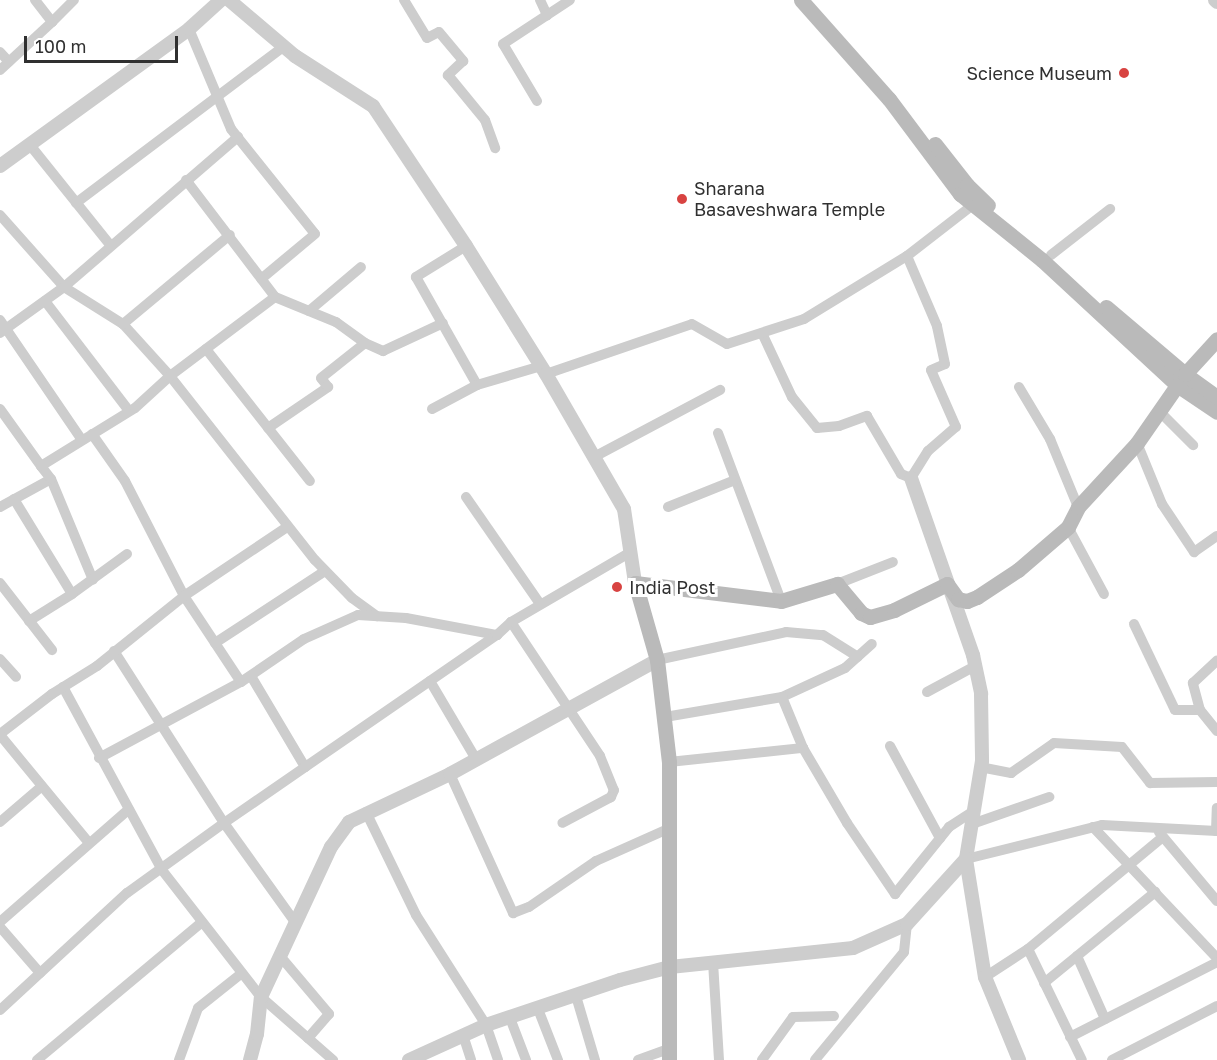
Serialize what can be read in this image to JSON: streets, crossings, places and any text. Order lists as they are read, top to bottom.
{
  "places": ["Science Museum", "Sharana Basaveshwara Temple", "India Post"],
  "scale_bar": "100 m"
}
